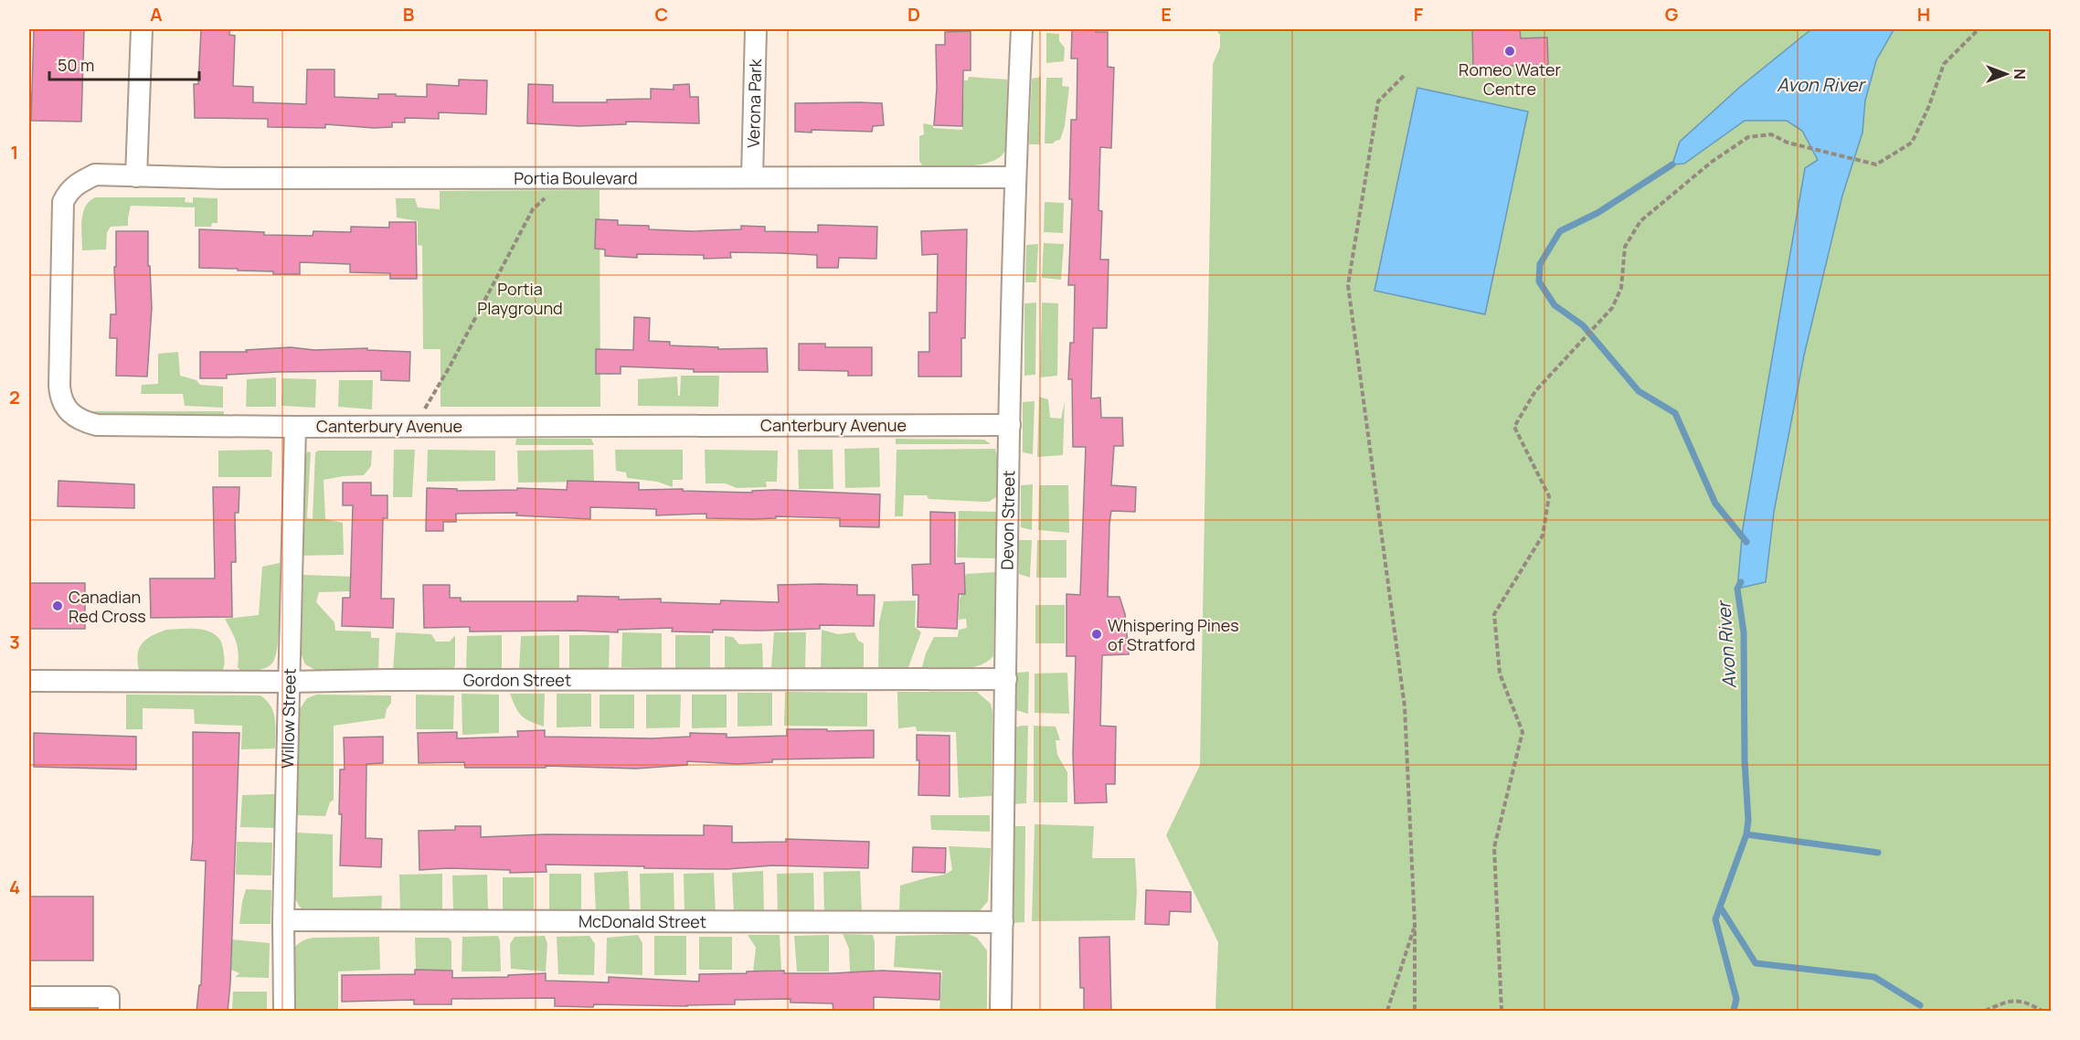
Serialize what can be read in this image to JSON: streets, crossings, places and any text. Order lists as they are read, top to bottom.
{
  "streets": {
    "street": [
      "Verona Park",
      "Portia Boulevard",
      "Canterbury Avenue",
      "Devon Street",
      "Gordon Street",
      "Willow Street",
      "McDonald Street"
    ]
  },
  "crossings": [
    ["Verona Park", "Portia Boulevard"],
    ["Portia Boulevard", "Canterbury Avenue"],
    ["Portia Boulevard", "Devon Street"],
    ["Canterbury Avenue", "Devon Street"],
    ["Canterbury Avenue", "Willow Street"],
    ["Devon Street", "Gordon Street"],
    ["Devon Street", "McDonald Street"],
    ["Gordon Street", "Willow Street"],
    ["Willow Street", "McDonald Street"]
  ],
  "water": ["Avon River"],
  "parks": ["Portia Playground"],
  "places": ["Romeo Water Centre", "Canadian Red Cross", "Whispering Pines of Stratford"],
  "scale_bar": "50 m",
  "north": "right",
  "grid": {
    "columns": [
      "A",
      "B",
      "C",
      "D",
      "E",
      "F",
      "G",
      "H"
    ],
    "rows": [
      "1",
      "2",
      "3",
      "4"
    ]
  }
}
